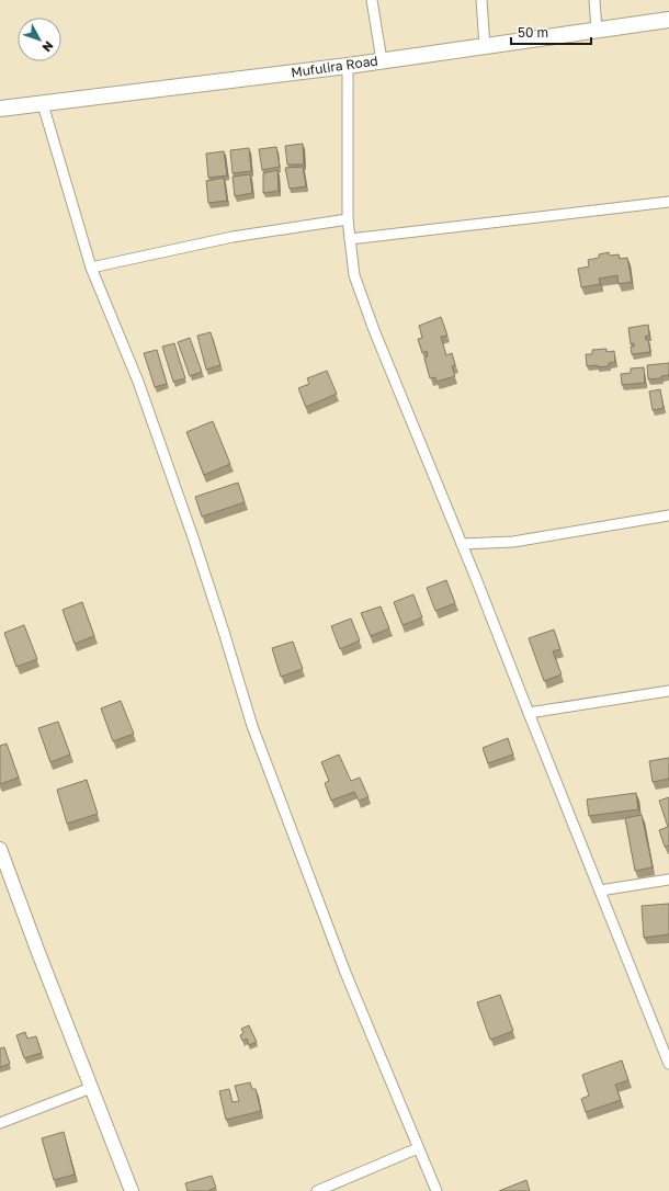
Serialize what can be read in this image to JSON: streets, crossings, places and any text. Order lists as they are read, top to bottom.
{
  "streets": {
    "main road": ["Mufulira Road"]
  },
  "scale_bar": "50 m",
  "north": "bottom right"
}
